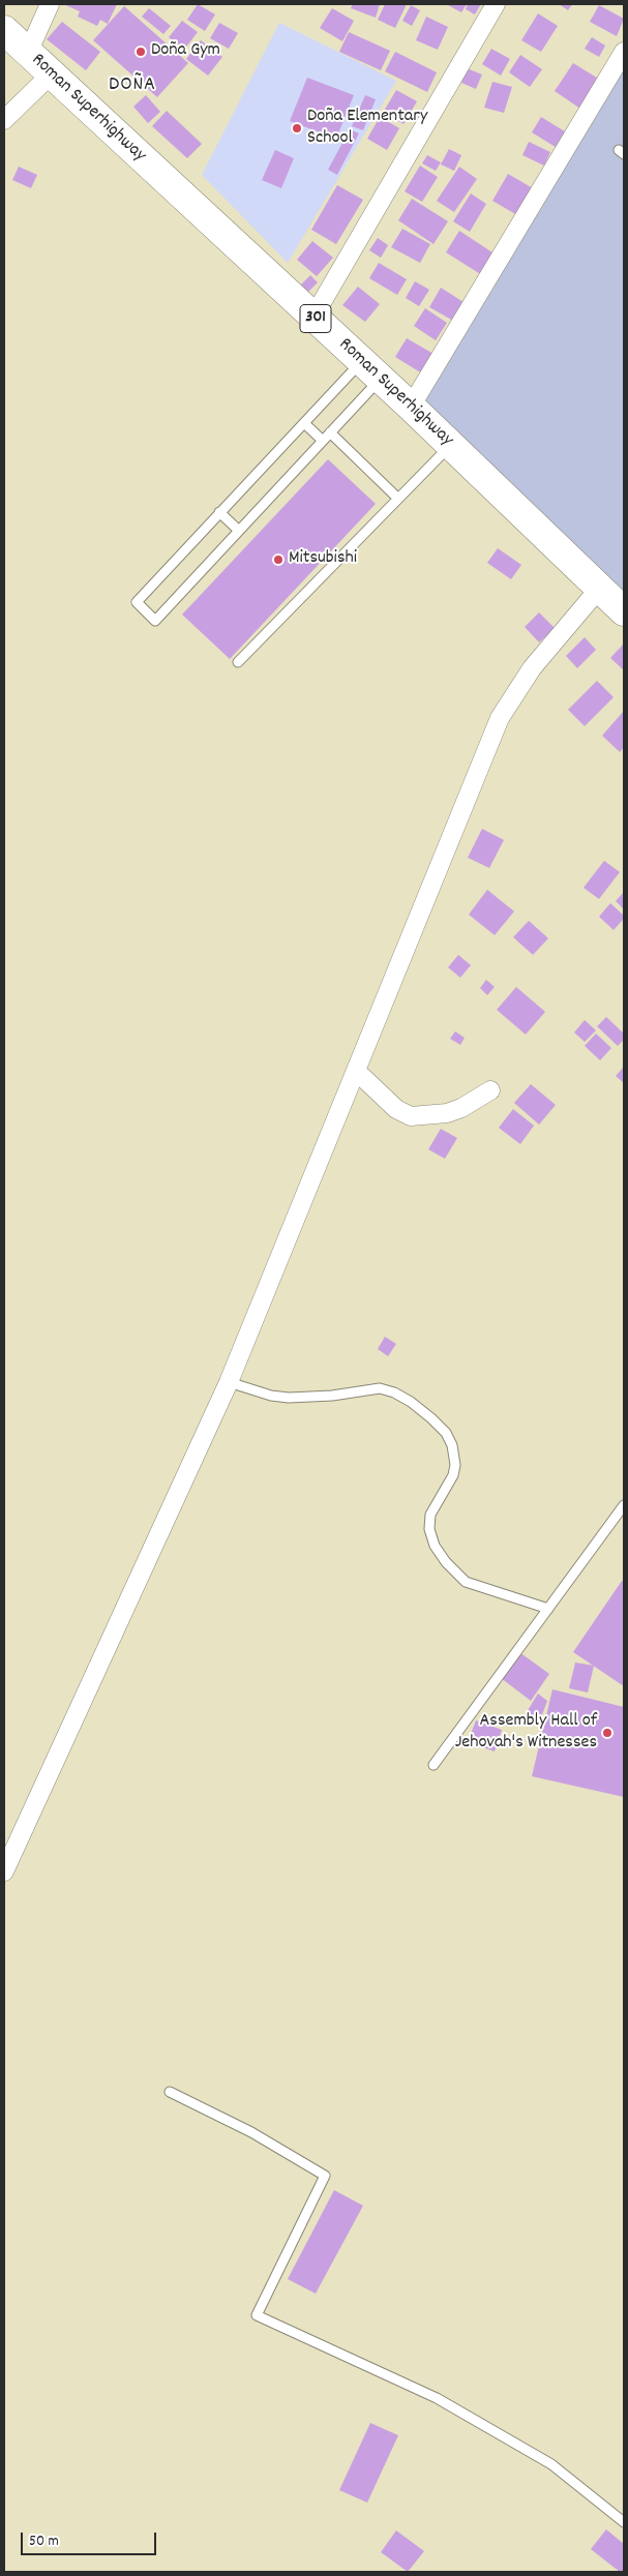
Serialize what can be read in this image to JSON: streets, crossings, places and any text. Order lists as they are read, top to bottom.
{
  "streets": {
    "main road": ["Roman Superhighway", "301"]
  },
  "districts": ["DOÑA"],
  "places": [
    "Doña Gym",
    "Doña Elementary School",
    "Mitsubishi",
    "Assembly Hall of Jehovah's Witnesses"
  ],
  "scale_bar": "50 m"
}
